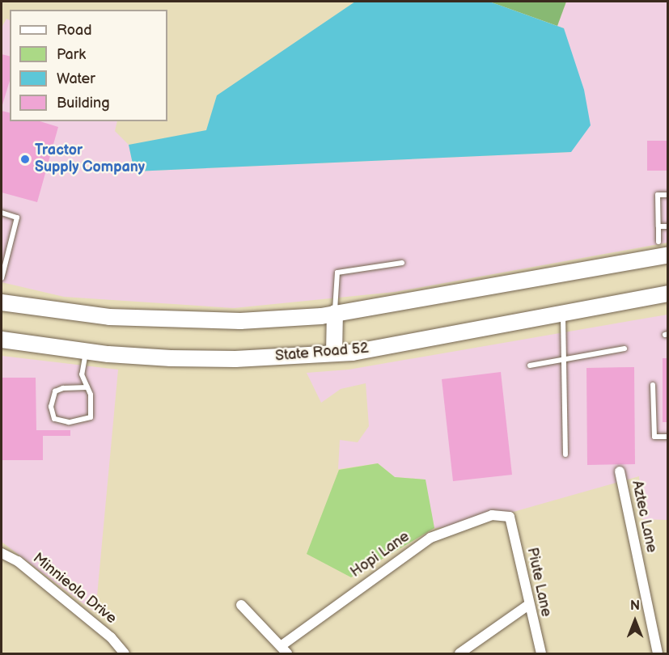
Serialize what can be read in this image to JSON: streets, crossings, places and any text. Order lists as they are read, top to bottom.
{
  "streets": {
    "main road": ["State Road 52"],
    "street": [
      "Aztec Lane",
      "Hopi Lane",
      "Piute Lane",
      "Minnieola Drive"
    ]
  },
  "crossings": [
    ["Hopi Lane", "Piute Lane"]
  ],
  "places": ["Tractor Supply Company"],
  "legend": [
    "Road",
    "Park",
    "Water",
    "Building"
  ],
  "north": "top"
}
